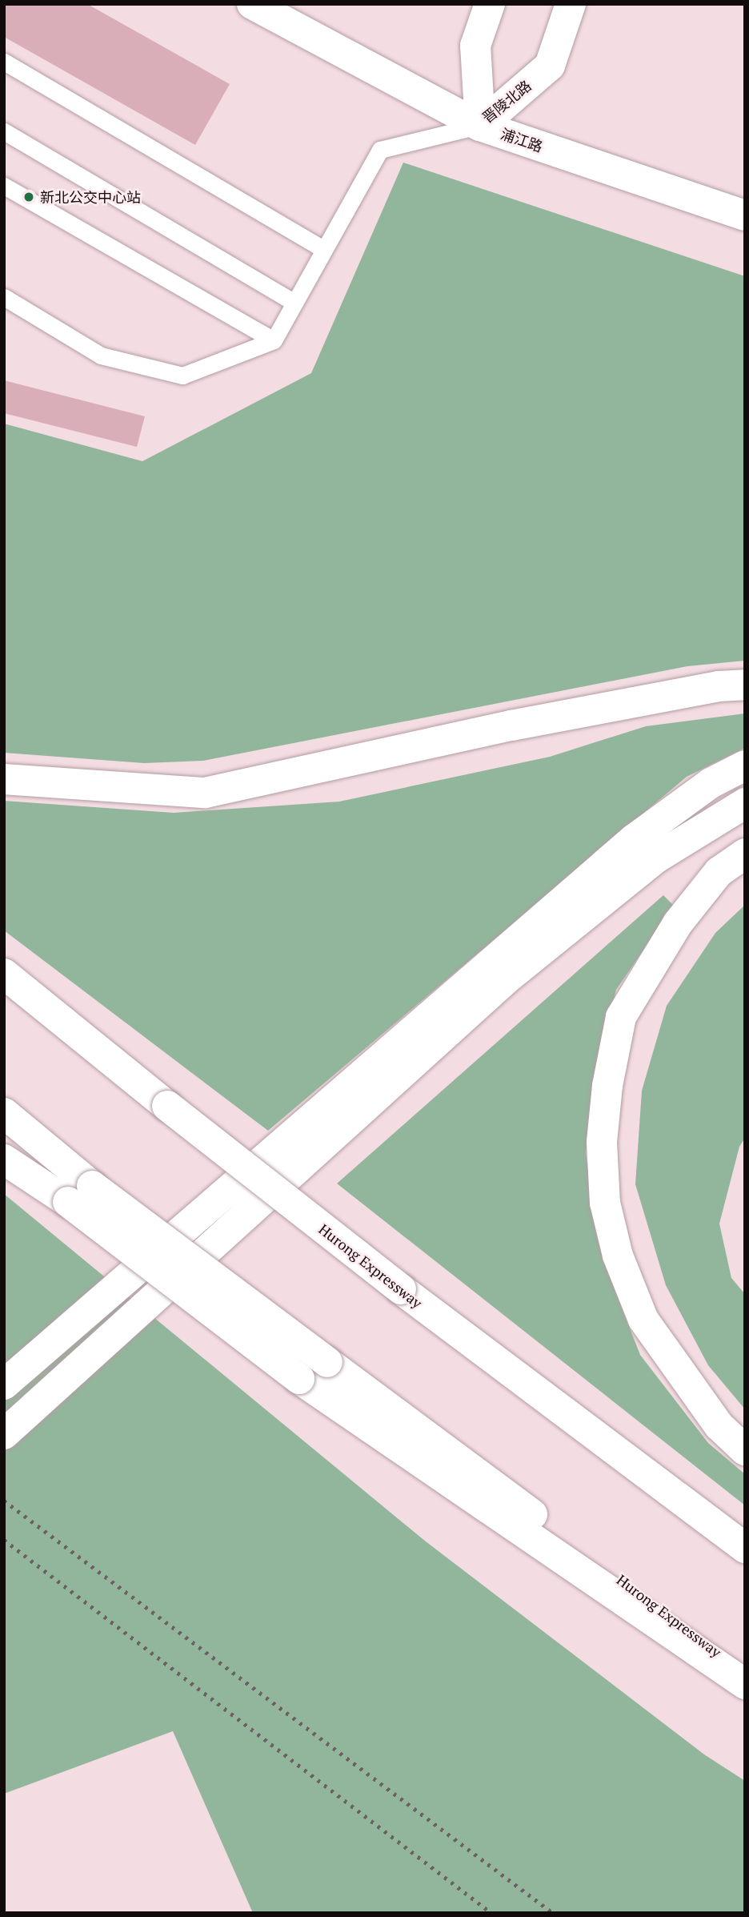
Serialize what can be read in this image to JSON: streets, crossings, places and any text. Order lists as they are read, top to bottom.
{
  "streets": {
    "main road": ["晋陵北路", "浦江路", "Hurong Expressway"]
  },
  "crossings": [
    ["晋陵北路", "浦江路"]
  ],
  "places": ["新北公交中心站"]
}
